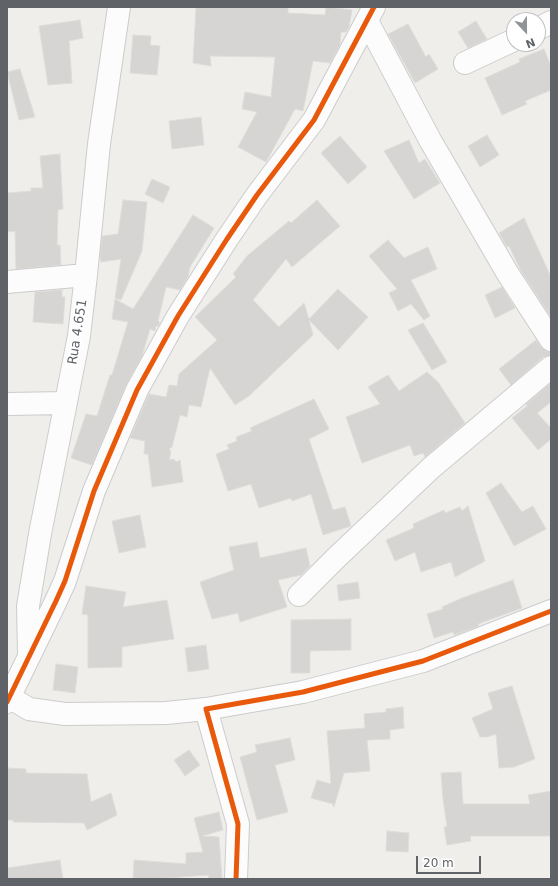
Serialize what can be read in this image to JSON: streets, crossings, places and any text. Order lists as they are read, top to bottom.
{
  "streets": {
    "street": ["Rua 4.651"]
  },
  "scale_bar": "20 m",
  "north": "bottom"
}
